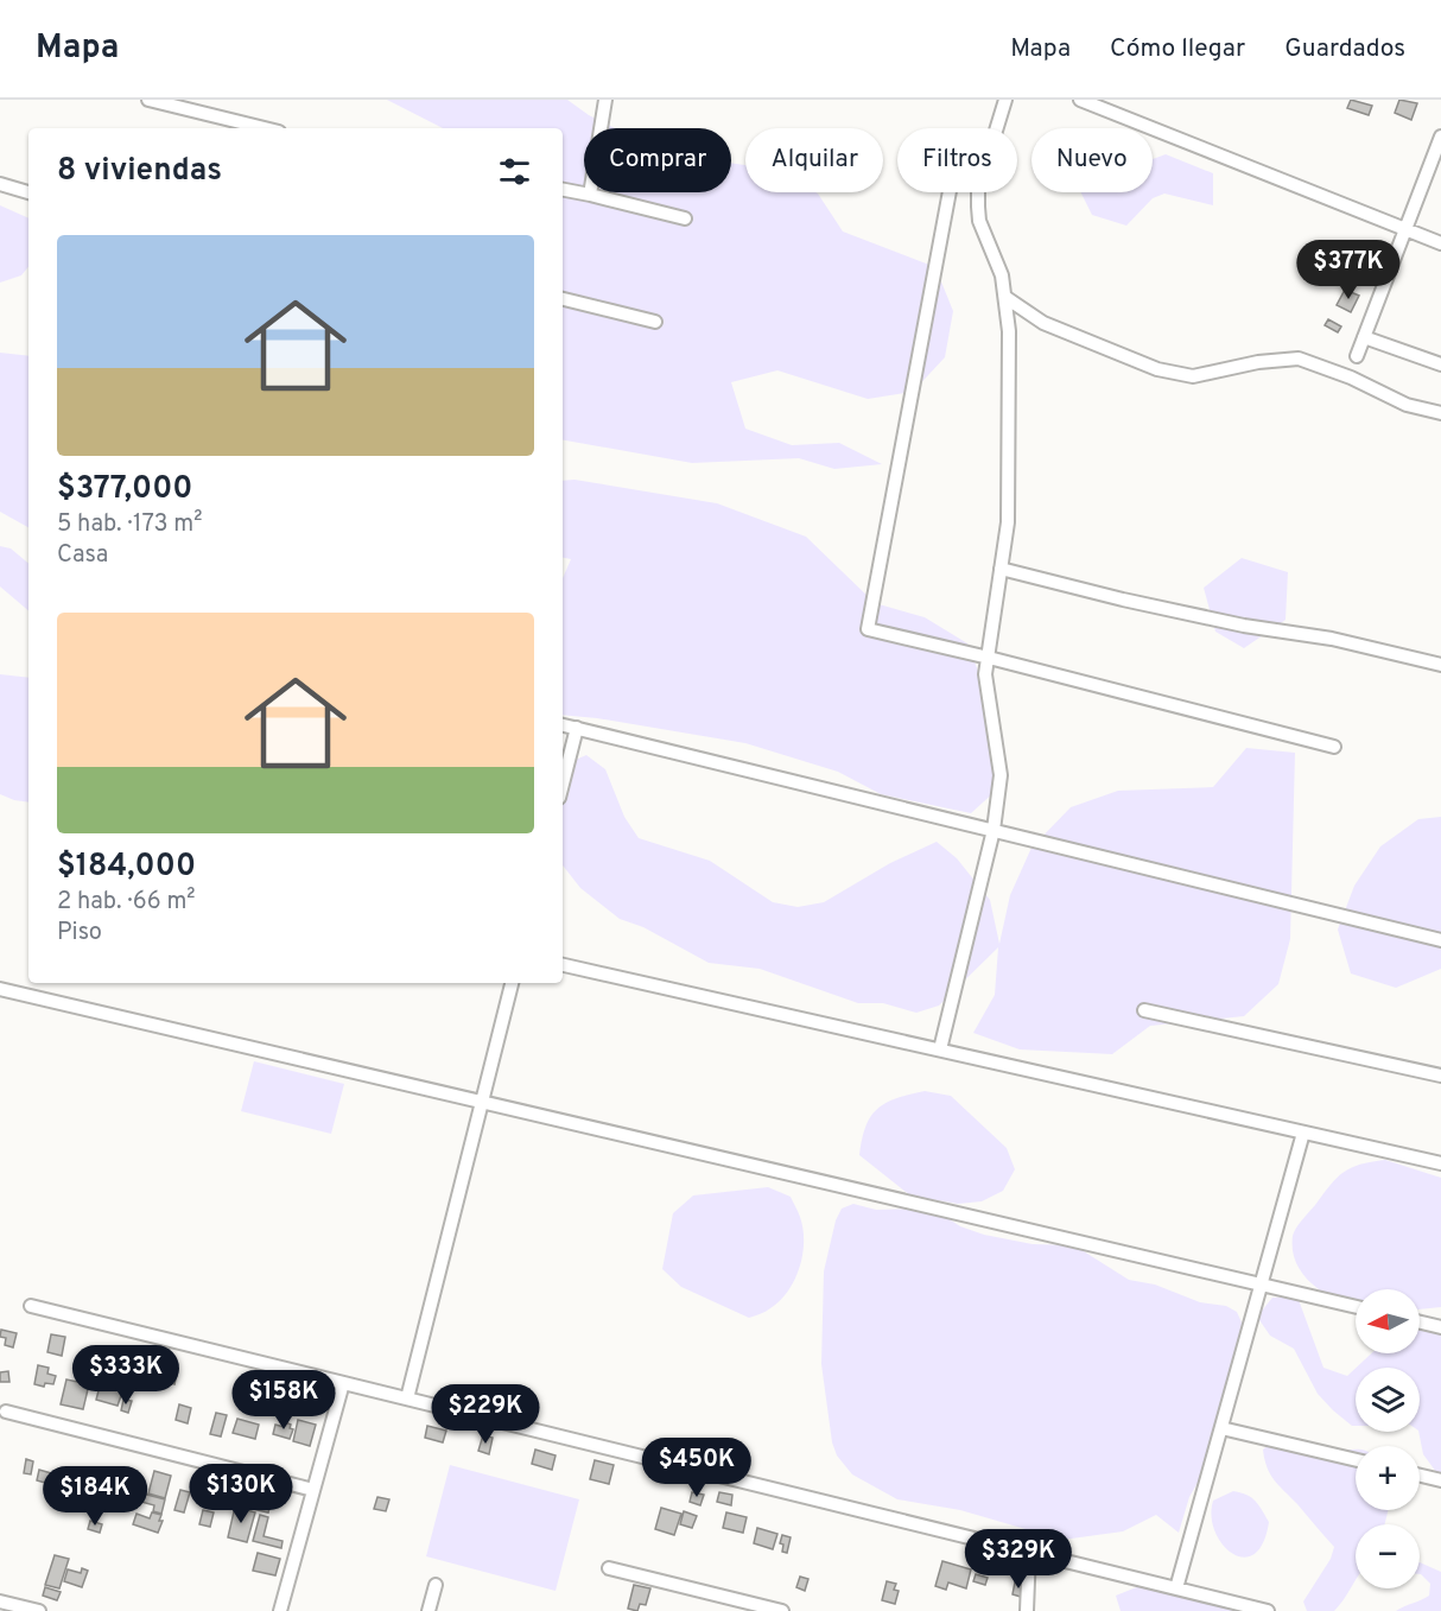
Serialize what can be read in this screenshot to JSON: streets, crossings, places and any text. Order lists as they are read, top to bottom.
{
  "north": "left",
  "page": {
    "header": "Mapa",
    "nav": ["Mapa", "Cómo llegar", "Guardados"],
    "chip": [
      "Comprar",
      "Alquilar",
      "Filtros",
      "Nuevo"
    ],
    "heading": "8 viviendas",
    "list": [
      {
        "name": "$377,000",
        "note": "5 hab. · 173 m² · Casa"
      },
      {
        "name": "$184,000",
        "note": "2 hab. · 66 m² · Piso"
      }
    ],
    "price": [
      "$377K",
      "$333K",
      "$158K",
      "$229K",
      "$450K",
      "$130K",
      "$184K",
      "$329K"
    ],
    "map_buttons": ["+", "−"]
  }
}
